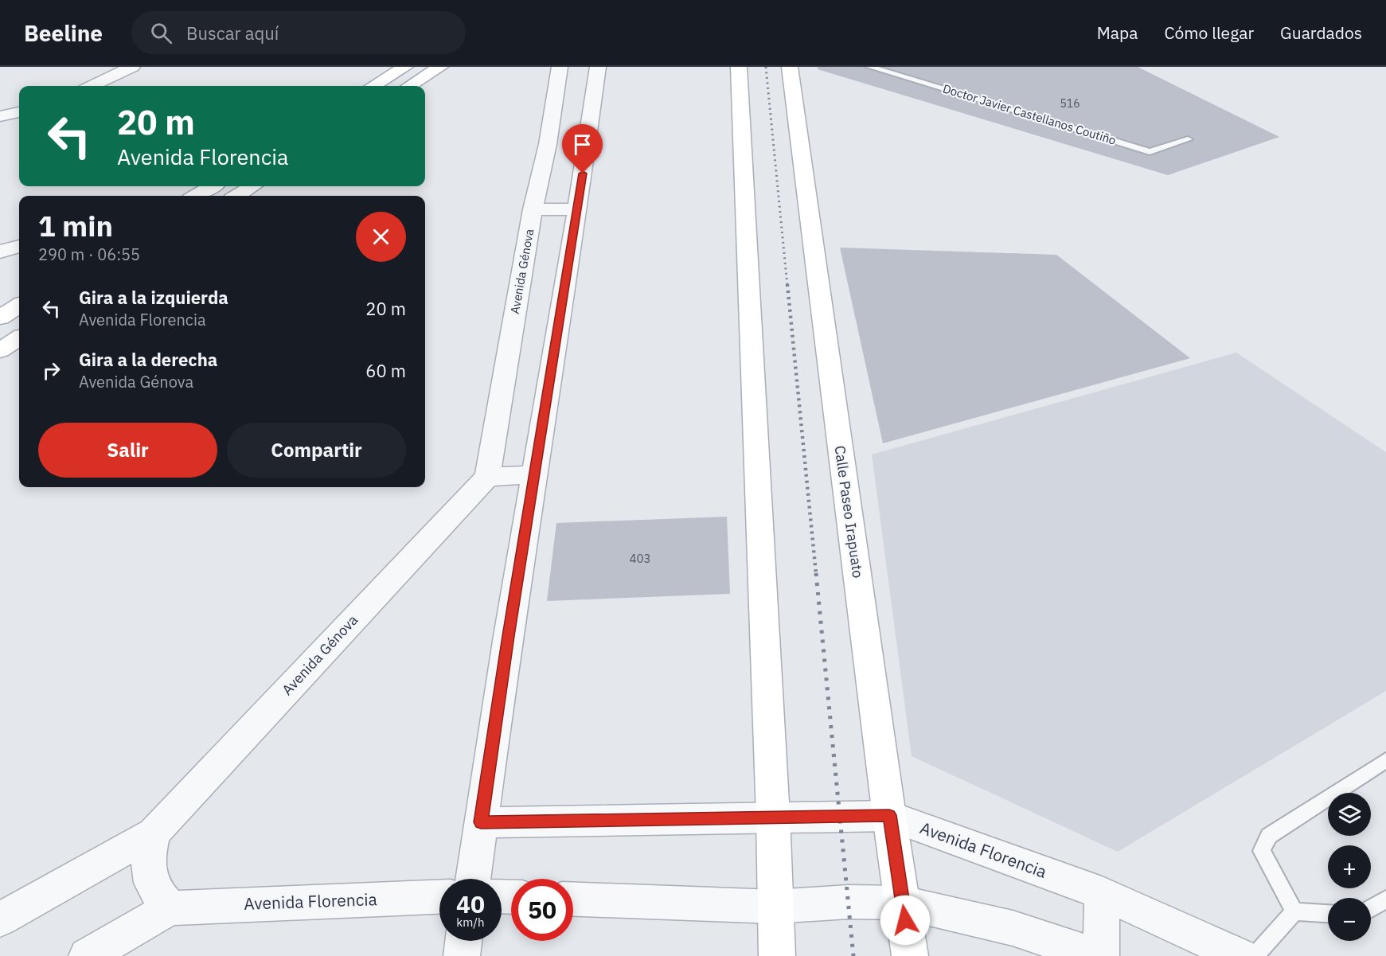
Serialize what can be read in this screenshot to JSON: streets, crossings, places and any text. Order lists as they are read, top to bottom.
{
  "streets": {
    "main road": ["Calle Paseo Irapuato"],
    "street": ["Avenida Génova", "Avenida Florencia"],
    "lane": ["Doctor Javier Castellanos Coutiño"]
  },
  "crossings": [
    ["Calle Paseo Irapuato", "Avenida Florencia"]
  ],
  "house_numbers": ["516", "403"],
  "page": {
    "header": "Beeline",
    "search": "Buscar aquí",
    "nav": ["Mapa", "Cómo llegar", "Guardados"],
    "turn": ["20 m", "Avenida Florencia"],
    "heading": ["1 min", "290 m · 06:55"],
    "list": [
      {
        "name": "Gira a la izquierda",
        "note": "Avenida Florencia",
        "value": "20 m"
      },
      {
        "name": "Gira a la derecha",
        "note": "Avenida Génova",
        "value": "60 m"
      }
    ],
    "buttons": ["Salir", "Compartir"],
    "map_buttons": ["+", "−"],
    "speed": "40 km/h",
    "limit": "50"
  }
}
